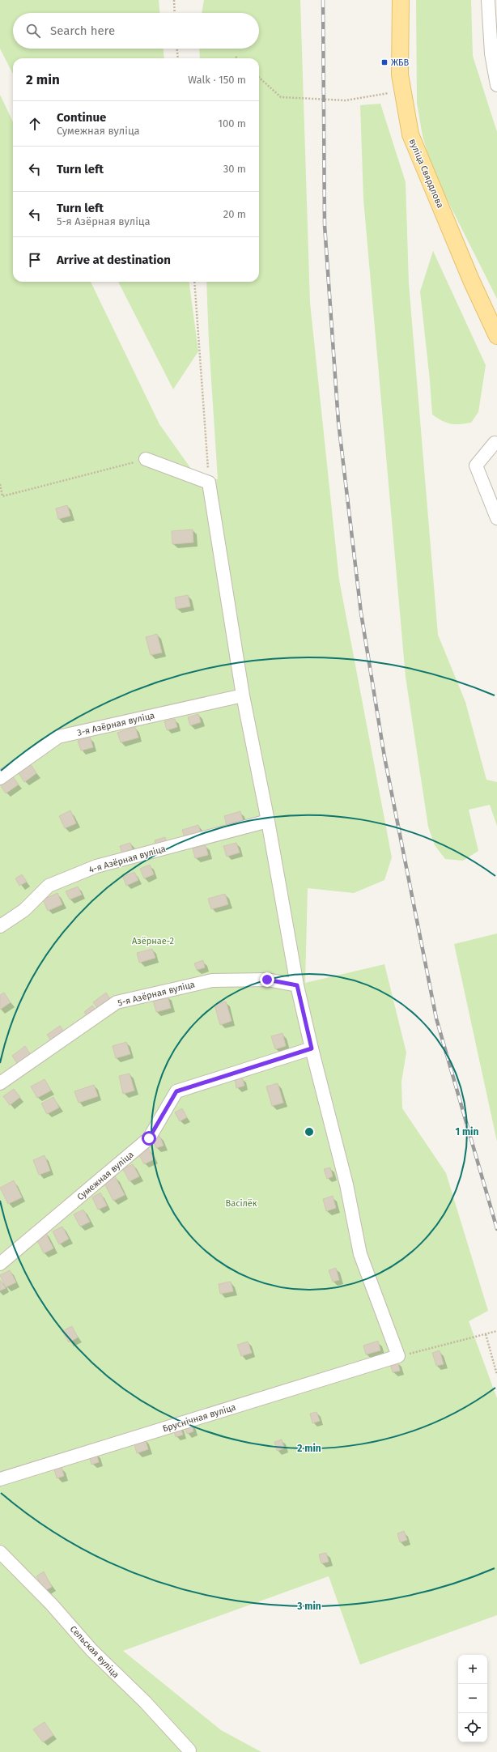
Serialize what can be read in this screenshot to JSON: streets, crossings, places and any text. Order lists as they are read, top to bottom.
{
  "streets": {
    "main road": ["вуліца Свярдлова"],
    "street": [
      "3-я Азёрная вуліца",
      "4-я Азёрная вуліца",
      "5-я Азёрная вуліца",
      "Сумежная вуліца",
      "Бруснічная вуліца",
      "Сельская вуліца"
    ]
  },
  "parks": ["Азёрнае-2", "Васілёк"],
  "places": {
    "transit": ["ЖБВ"]
  },
  "page": {
    "search": "Search here",
    "heading": ["2 min", "Walk · 150 m"],
    "list": [
      ["Continue", "Сумежная вуліца", "100 m"],
      ["Turn left", "30 m"],
      ["Turn left", "5-я Азёрная вуліца", "20 m"],
      "Arrive at destination"
    ],
    "map_buttons": ["+", "−"]
  },
  "rings": ["1 min", "2 min", "3 min"]
}
